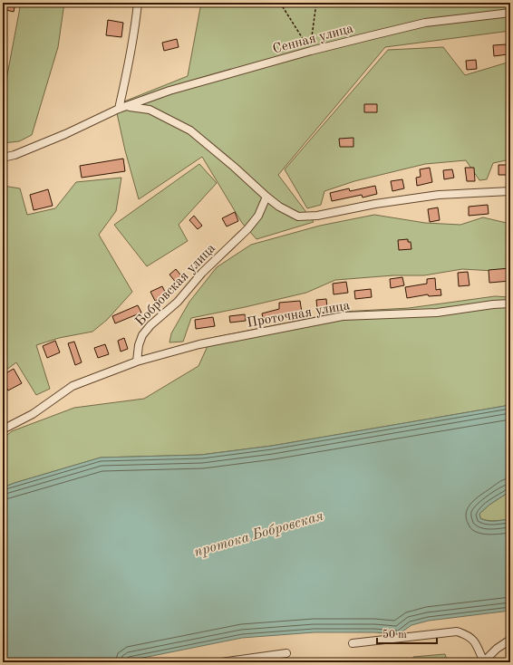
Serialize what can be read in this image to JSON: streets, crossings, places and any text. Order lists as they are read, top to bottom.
{
  "streets": {
    "street": ["Сенная улица", "Бобровская улица", "Проточная улица"]
  },
  "crossings": [
    ["Бобровская улица", "Проточная улица"]
  ],
  "water": ["протока Бобровская"],
  "scale_bar": "50 m"
}
